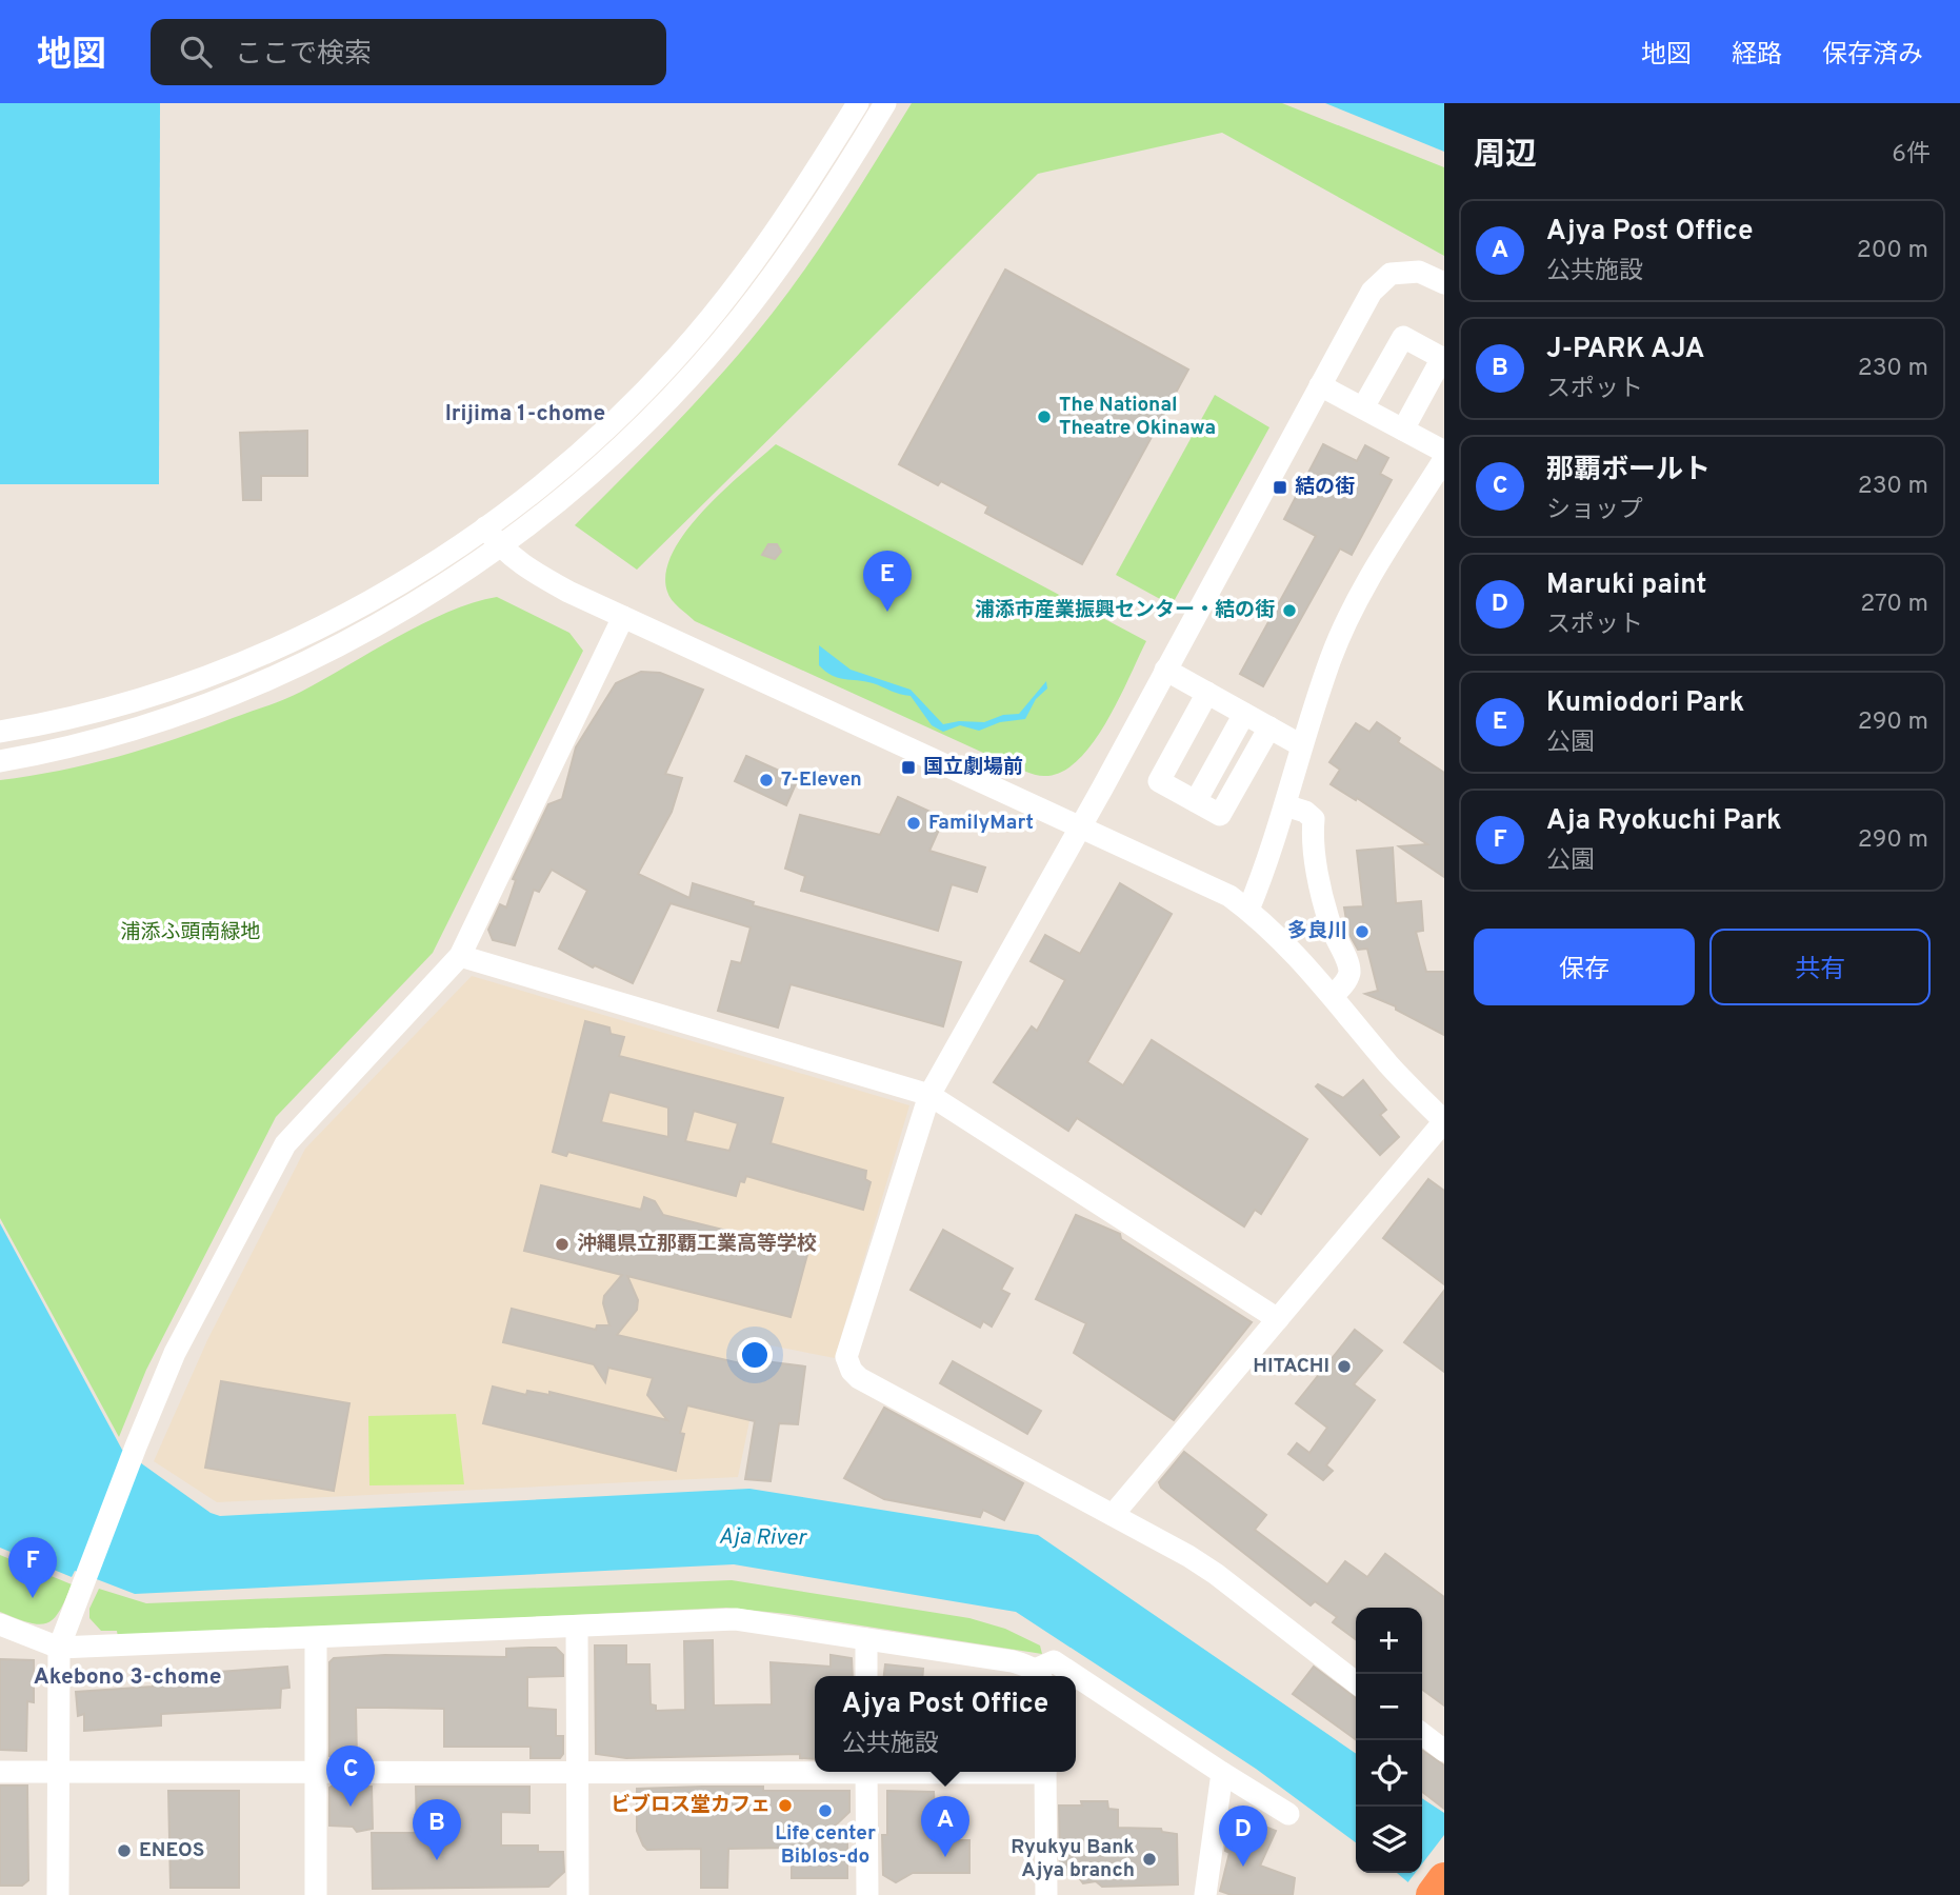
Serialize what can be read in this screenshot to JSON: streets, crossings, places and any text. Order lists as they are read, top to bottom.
{
  "districts": ["Irijima 1-chome", "Akebono 3-chome"],
  "water": ["Aja River"],
  "parks": ["浦添ふ頭南緑地"],
  "places": {
    "other": [
      "The National Theatre Okinawa",
      "浦添市産業振興センター・結の街",
      "7-Eleven",
      "FamilyMart",
      "多良川",
      "沖縄県立那覇工業高等学校",
      "HITACHI",
      "ビブロス堂カフェ",
      "Life center Biblos-do",
      "ENEOS",
      "Ryukyu Bank Ajya branch"
    ],
    "transit": ["結の街", "国立劇場前"]
  },
  "page": {
    "header": "地図",
    "search": "ここで検索",
    "nav": ["地図", "経路", "保存済み"],
    "heading": ["周辺", "6件"],
    "list": [
      {
        "mark": "A",
        "name": "Ajya Post Office",
        "note": "公共施設",
        "value": "200 m"
      },
      {
        "mark": "B",
        "name": "J-PARK AJA",
        "note": "スポット",
        "value": "230 m"
      },
      {
        "mark": "C",
        "name": "那覇ボールト",
        "note": "ショップ",
        "value": "230 m"
      },
      {
        "mark": "D",
        "name": "Maruki paint",
        "note": "スポット",
        "value": "270 m"
      },
      {
        "mark": "E",
        "name": "Kumiodori Park",
        "note": "公園",
        "value": "290 m"
      },
      {
        "mark": "F",
        "name": "Aja Ryokuchi Park",
        "note": "公園",
        "value": "290 m"
      }
    ],
    "pins": [
      "E",
      "F",
      "C",
      "A",
      "B",
      "D"
    ],
    "buttons": ["保存", "共有"],
    "map_buttons": ["+", "−"],
    "popup": ["Ajya Post Office", "公共施設"]
  }
}
